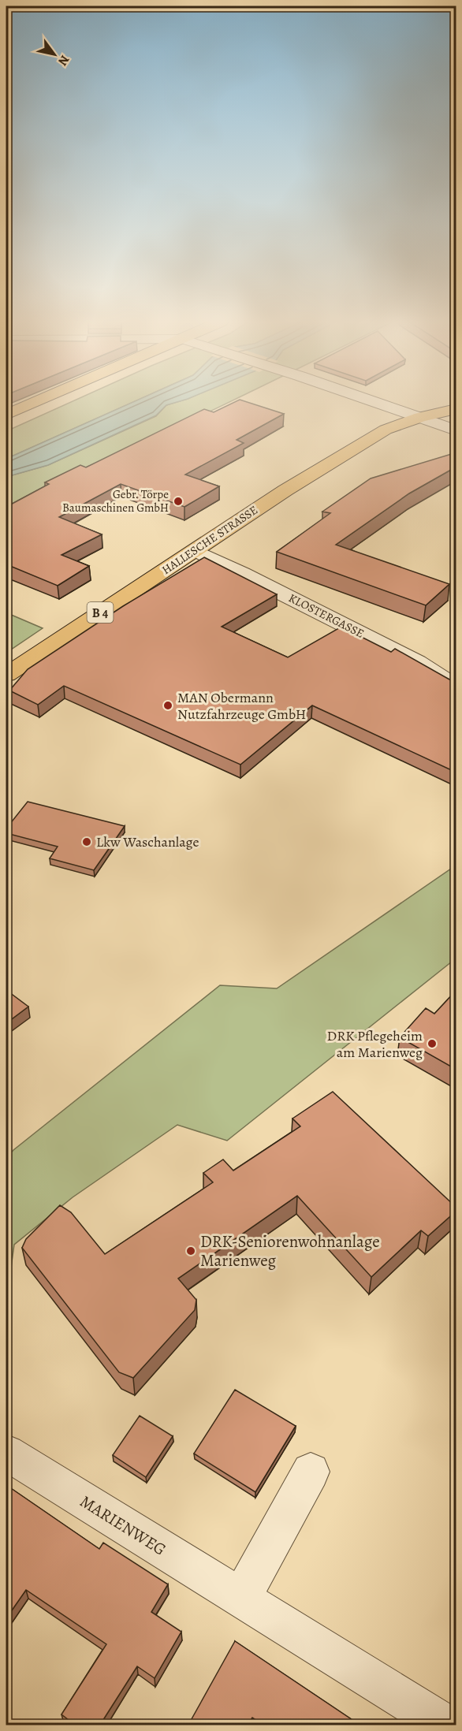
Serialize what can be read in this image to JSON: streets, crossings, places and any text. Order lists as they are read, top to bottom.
{
  "streets": {
    "main road": ["HALLESCHE STRASSE", "B 4"],
    "street": ["KLOSTERGASSE", "MARIENWEG"]
  },
  "crossings": [
    ["HALLESCHE STRASSE", "B 4"],
    ["HALLESCHE STRASSE", "KLOSTERGASSE"]
  ],
  "places": [
    "Gebr. Törpe Baumaschinen GmbH",
    "MAN Obermann Nutzfahrzeuge GmbH",
    "Lkw Waschanlage",
    "DRK Pflegeheim am Marienweg",
    "DRK-Seniorenwohnanlage Marienweg"
  ],
  "north": "bottom right"
}
